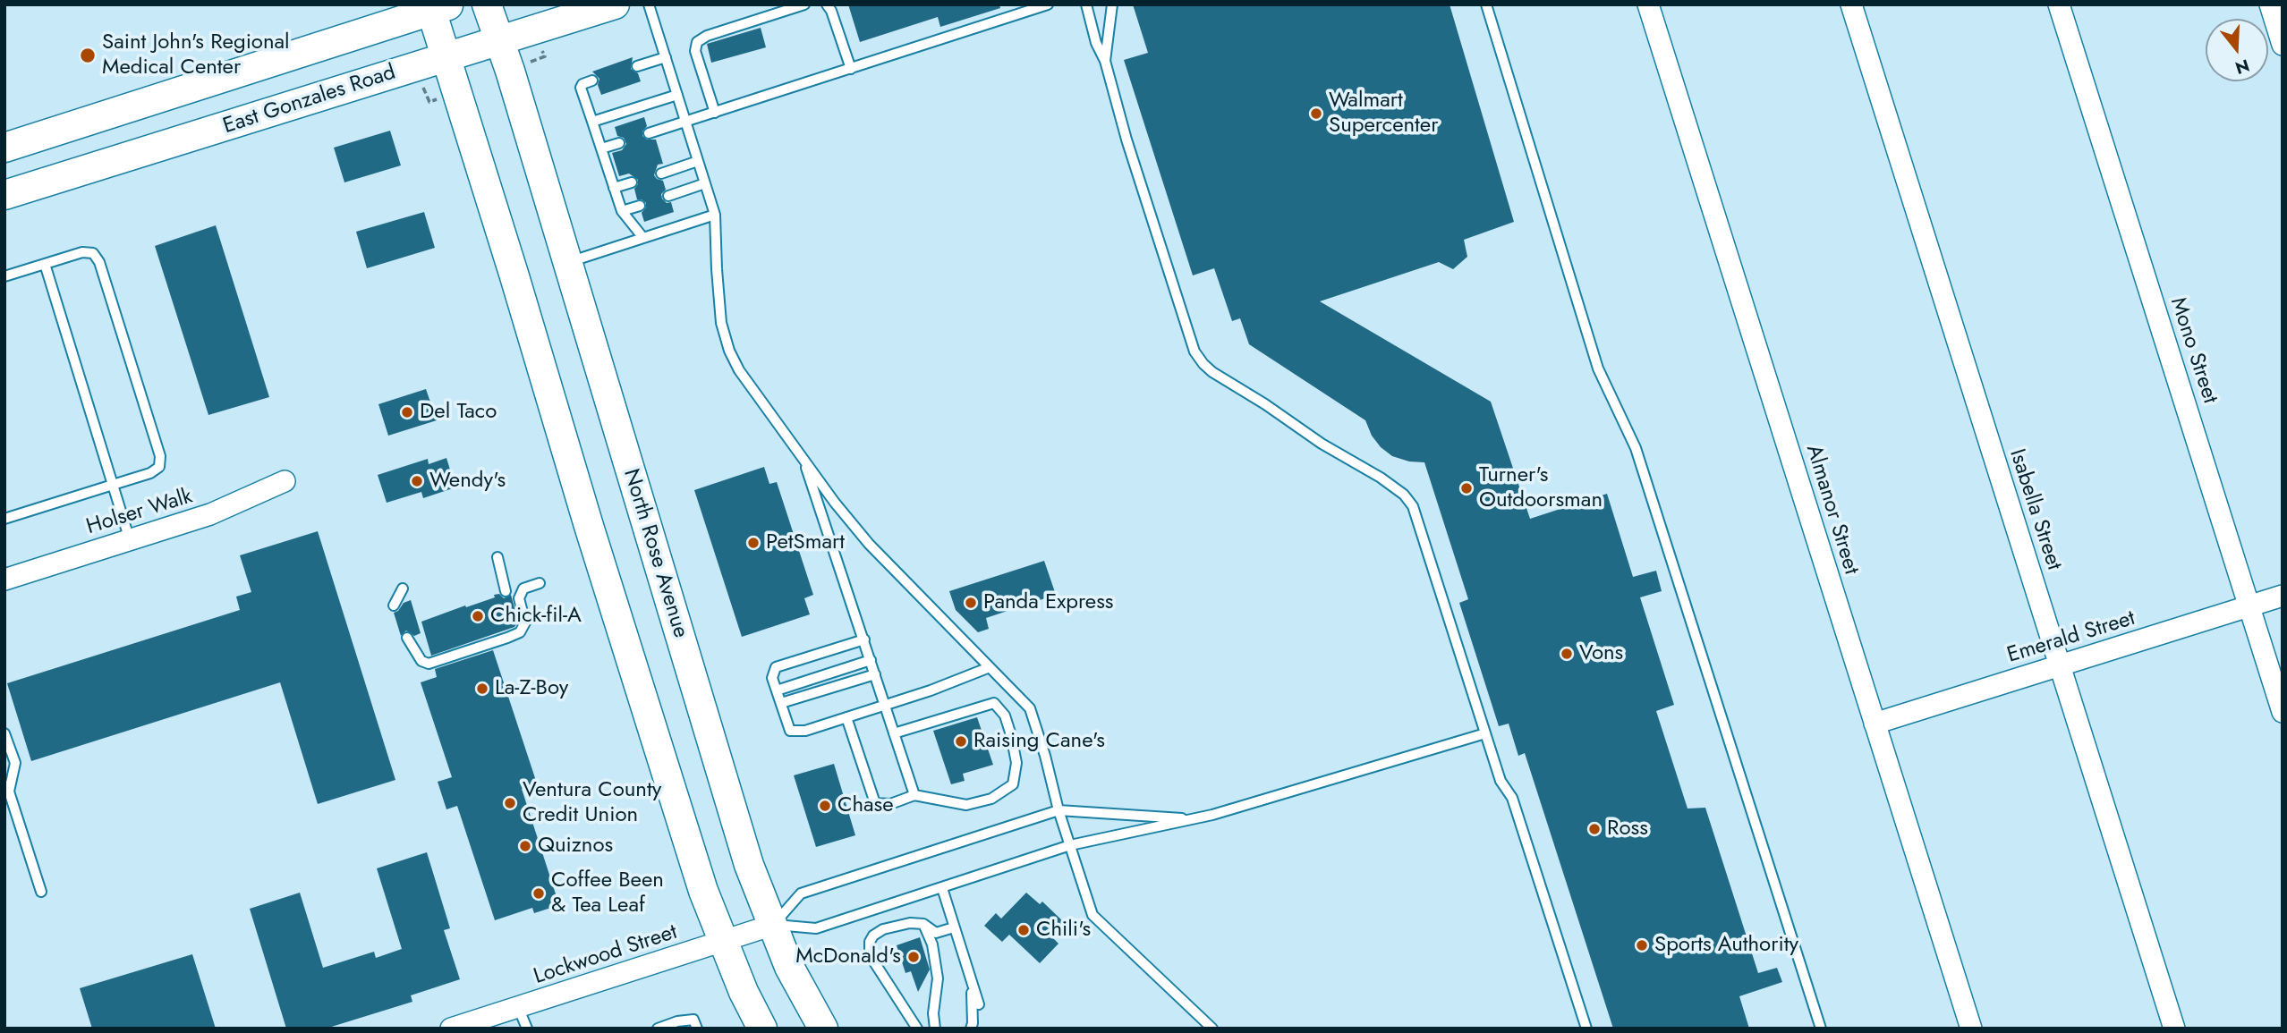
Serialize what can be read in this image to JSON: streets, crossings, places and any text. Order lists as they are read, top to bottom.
{
  "streets": {
    "main road": ["East Gonzales Road", "North Rose Avenue"],
    "street": [
      "Mono Street",
      "Almanor Street",
      "Isabella Street",
      "Holser Walk",
      "Emerald Street",
      "Lockwood Street"
    ]
  },
  "crossings": [
    ["East Gonzales Road", "North Rose Avenue"],
    ["Mono Street", "Emerald Street"],
    ["Almanor Street", "Emerald Street"],
    ["Isabella Street", "Emerald Street"],
    ["North Rose Avenue", "Lockwood Street"]
  ],
  "places": [
    "Saint John's Regional Medical Center",
    "Walmart Supercenter",
    "Del Taco",
    "Wendy's",
    "Turner's Outdoorsman",
    "PetSmart",
    "Panda Express",
    "Chick-fil-A",
    "Vons",
    "La-Z-Boy",
    "Raising Cane's",
    "Ventura County Credit Union",
    "Chase",
    "Ross",
    "Quiznos",
    "Coffee Been & Tea Leaf",
    "Chili's",
    "Sports Authority",
    "McDonald's"
  ],
  "north": "bottom"
}
